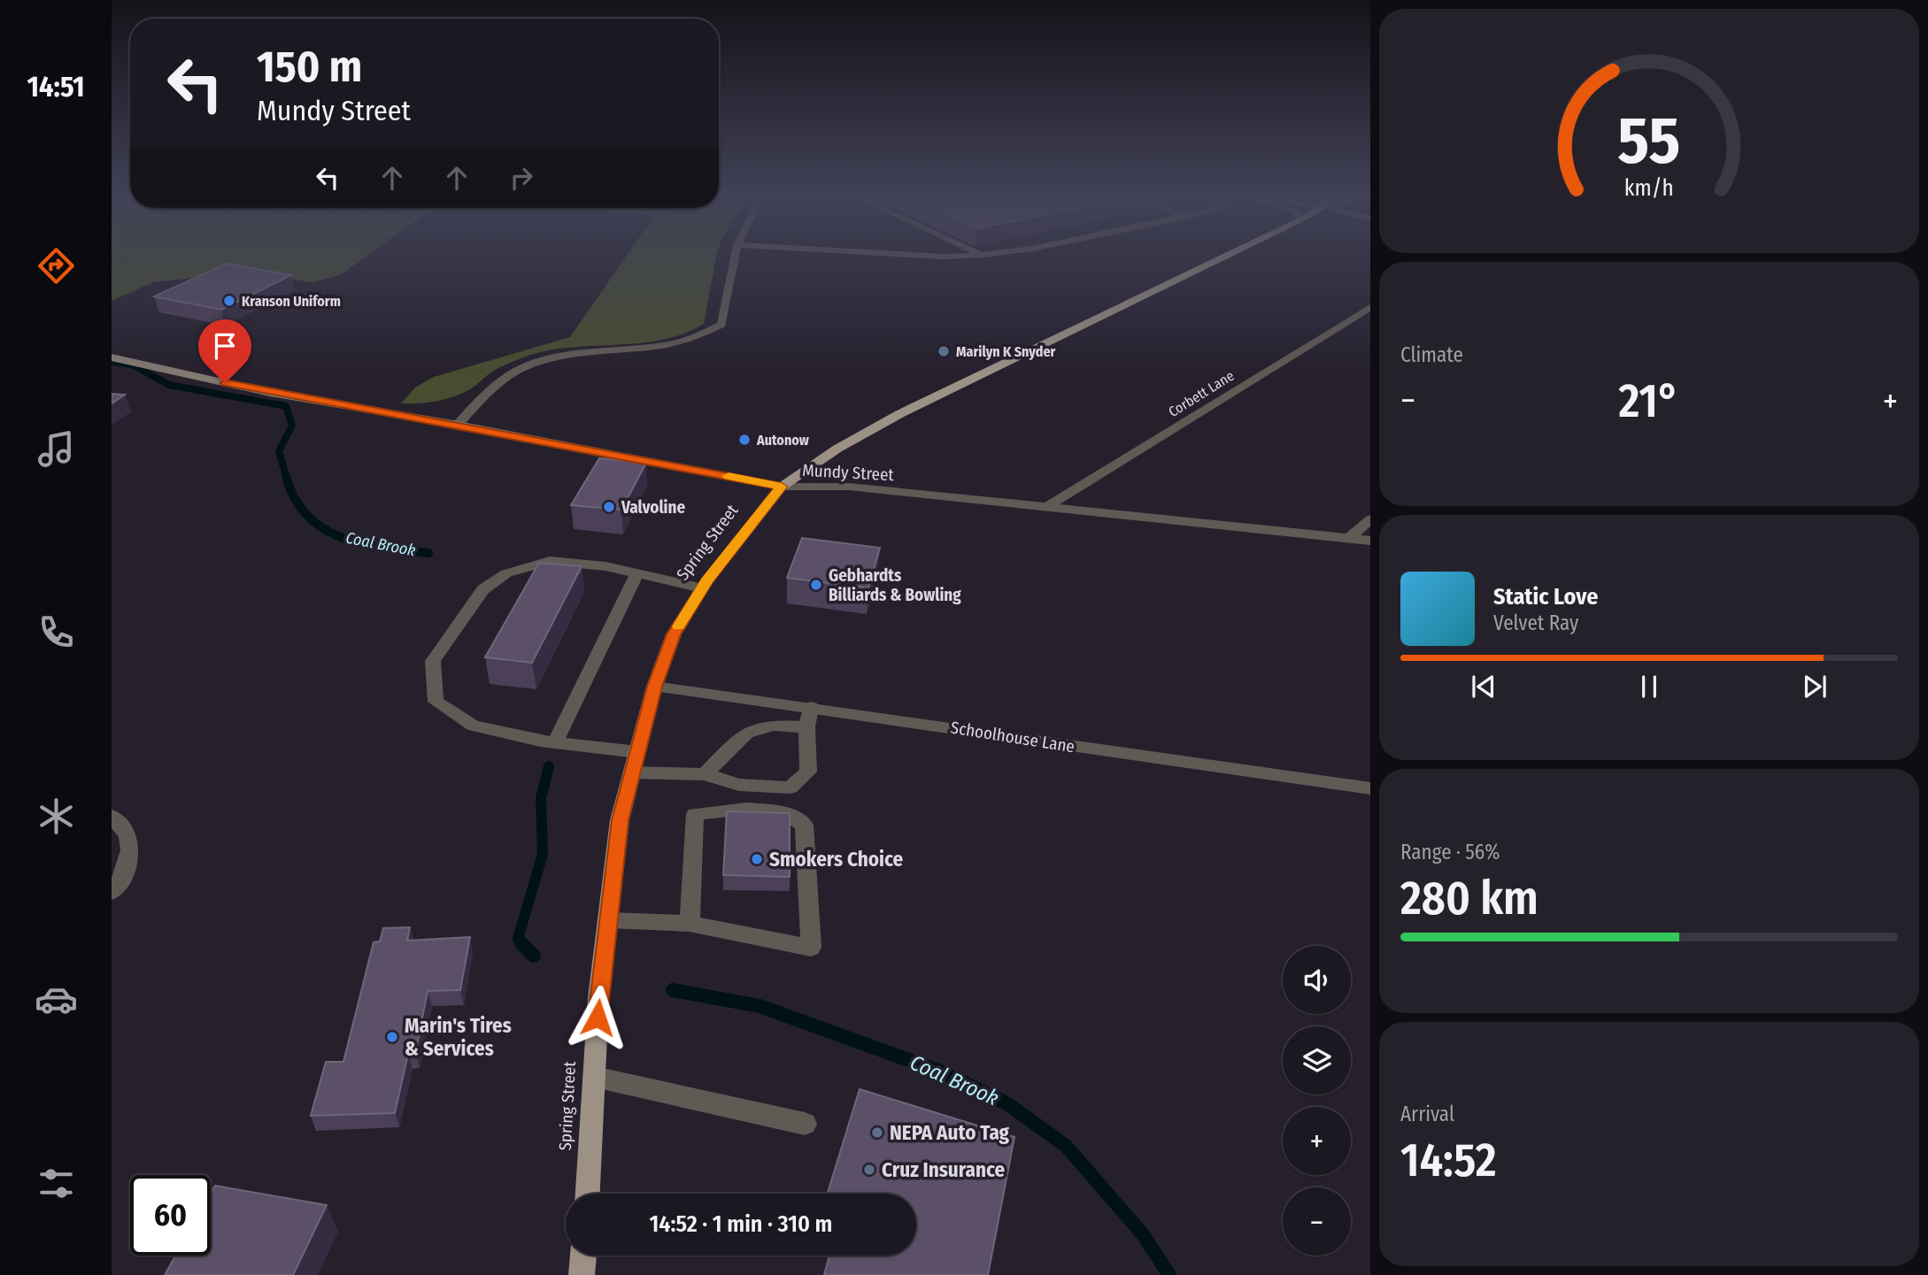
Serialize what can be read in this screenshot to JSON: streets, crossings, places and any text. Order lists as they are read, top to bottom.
{
  "streets": {
    "main road": ["Mundy Street", "Spring Street"],
    "street": ["Corbett Lane", "Schoolhouse Lane"]
  },
  "crossings": [
    ["Corbett Lane", "Mundy Street"],
    ["Mundy Street", "Spring Street"],
    ["Spring Street", "Schoolhouse Lane"]
  ],
  "water": ["Coal Brook"],
  "places": [
    "Kranson Uniform",
    "Marilyn K Snyder",
    "Autonow",
    "Valvoline",
    "Gebhardts Billiards & Bowling",
    "Smokers Choice",
    "Marin's Tires & Services",
    "NEPA Auto Tag",
    "Cruz Insurance"
  ],
  "page": {
    "tabs": "14:51",
    "turn": ["150 m", "Mundy Street"],
    "tile": [
      "Climate",
      ["Range · 56%", "280 km"],
      ["Arrival", "14:52"]
    ],
    "heat": ["−", "21°", "+"],
    "song": ["Static Love", "Velvet Ray"],
    "map_buttons": ["+", "−"],
    "limit": "60",
    "trip": "14:52 · 1 min · 310 m",
    "gauge": ["55", "km/h"]
  }
}
